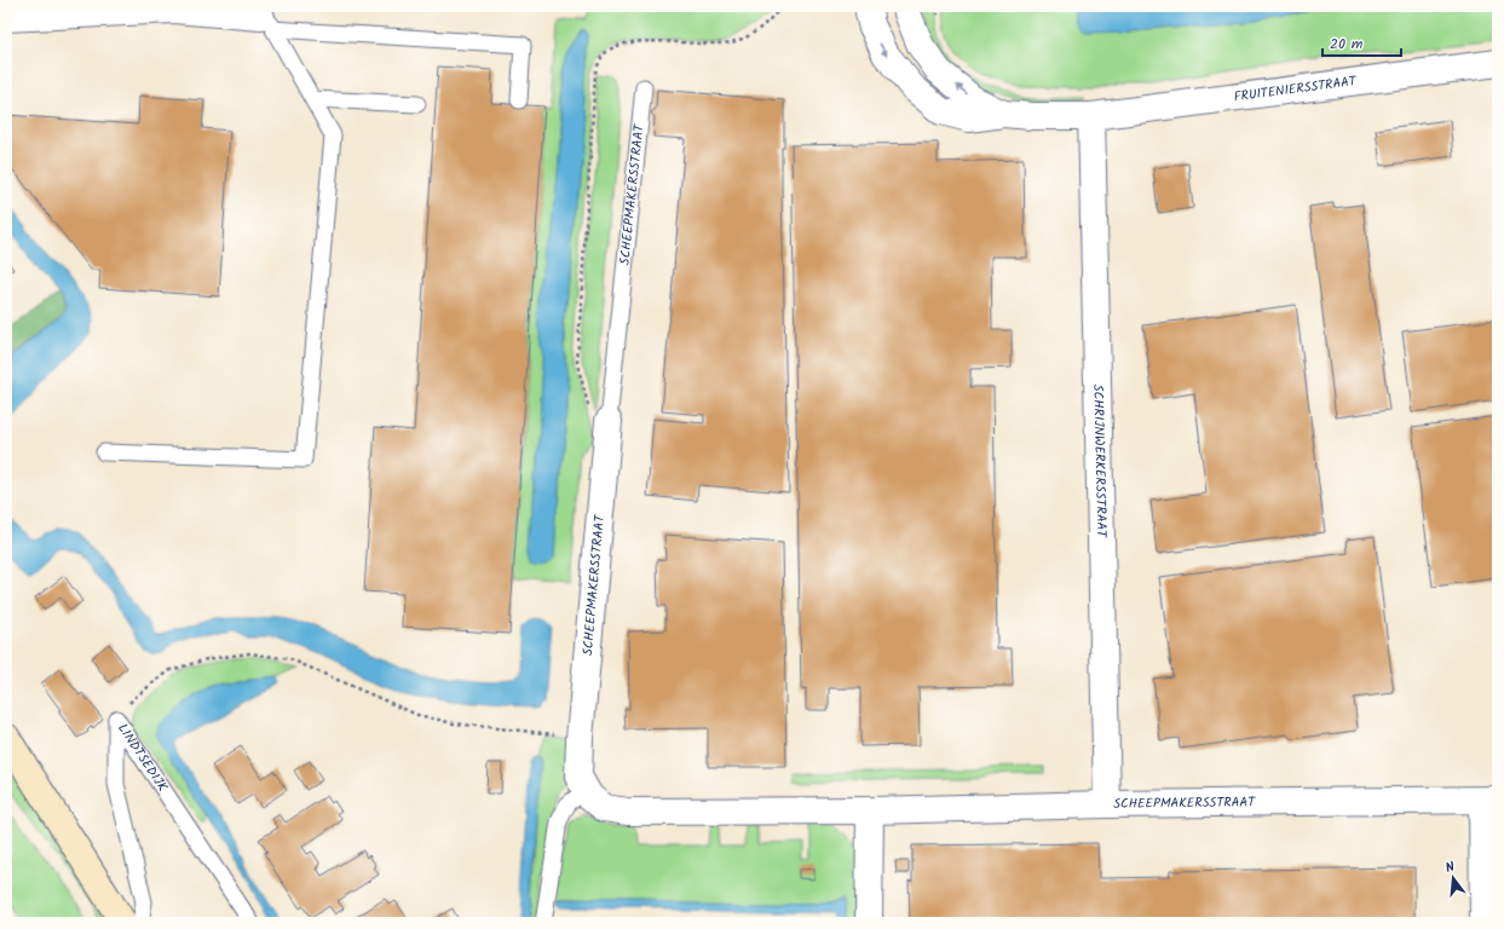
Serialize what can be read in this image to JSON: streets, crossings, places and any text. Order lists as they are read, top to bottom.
{
  "streets": {
    "street": ["FRUITENIERSSTRAAT", "SCHEEPMAKERSSTRAAT", "SCHRIJNWERKERSSTRAAT"],
    "lane": ["LINDTSEDIJK"]
  },
  "crossings": [
    ["FRUITENIERSSTRAAT", "SCHRIJNWERKERSSTRAAT"],
    ["SCHEEPMAKERSSTRAAT", "SCHRIJNWERKERSSTRAAT"]
  ],
  "scale_bar": "20 m",
  "north": "top"
}
